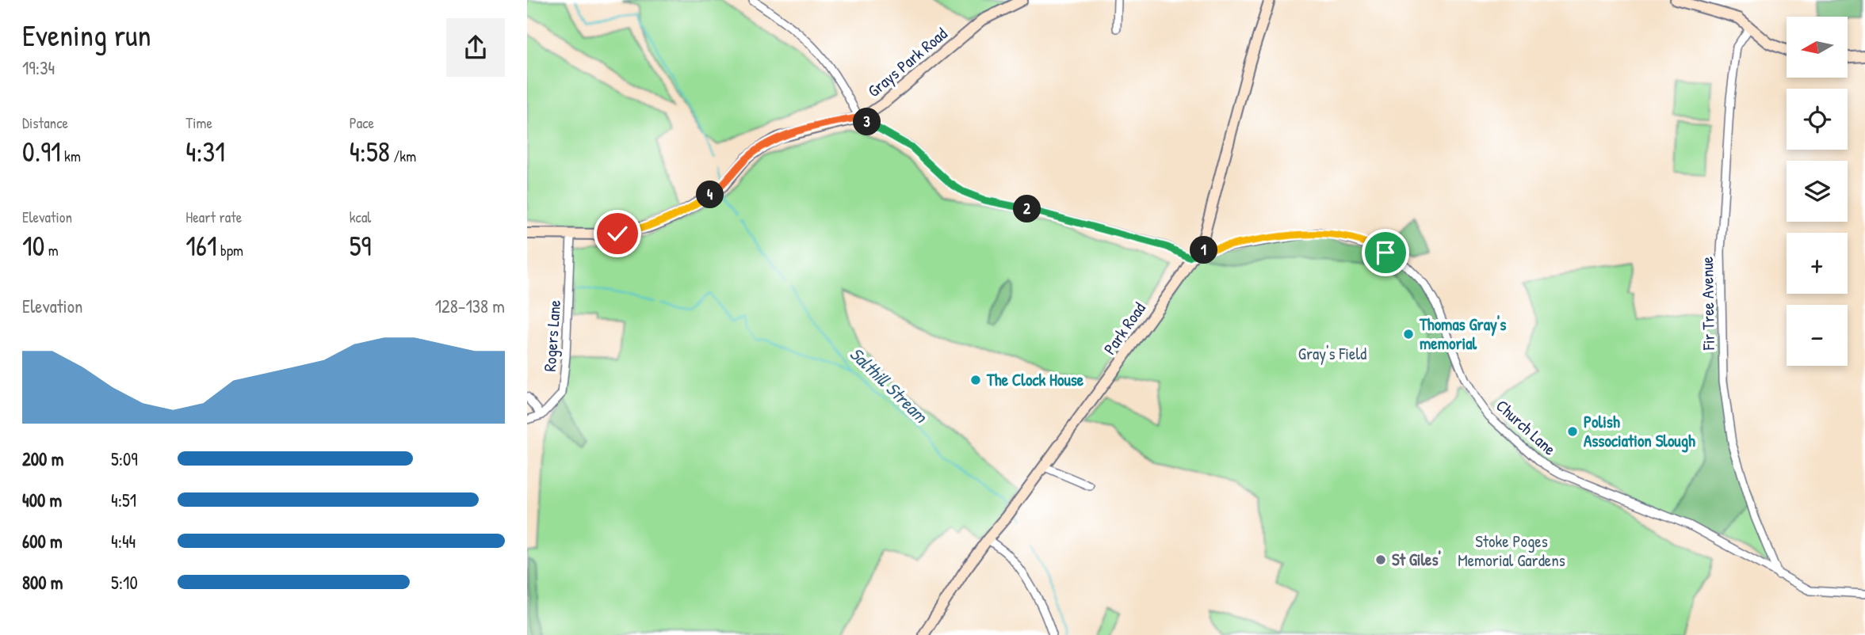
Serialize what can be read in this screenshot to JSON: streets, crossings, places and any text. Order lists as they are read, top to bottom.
{
  "streets": {
    "main road": ["Grays Park Road", "Park Road"],
    "street": ["Fir Tree Avenue", "Rogers Lane", "Church Lane"]
  },
  "crossings": [
    ["Grays Park Road", "Rogers Lane"],
    ["Fir Tree Avenue", "Church Lane"],
    ["Park Road", "Church Lane"]
  ],
  "water": ["Salthill Stream"],
  "parks": ["Gray's Field", "Stoke Poges Memorial Gardens"],
  "places": [
    "Thomas Gray's memorial",
    "The Clock House",
    "Polish Association Slough",
    "St Giles'"
  ],
  "north": "left",
  "page": {
    "heading": ["Evening run", "19:34"],
    "map_buttons": ["+", "−"],
    "stats": [
      ["Distance", "0.91 km"],
      ["Time", "4:31"],
      ["Pace", "4:58 /km"],
      ["Elevation", "10 m"],
      ["Heart rate", "161 bpm"],
      ["kcal", "59"]
    ],
    "pins": [
      "3",
      "4",
      "2",
      "1"
    ],
    "chart": ["Elevation", "128–138 m"],
    "list": [
      {
        "name": "200 m",
        "note": "5:09"
      },
      {
        "name": "400 m",
        "note": "4:51"
      },
      {
        "name": "600 m",
        "note": "4:44"
      },
      {
        "name": "800 m",
        "note": "5:10"
      }
    ]
  }
}
